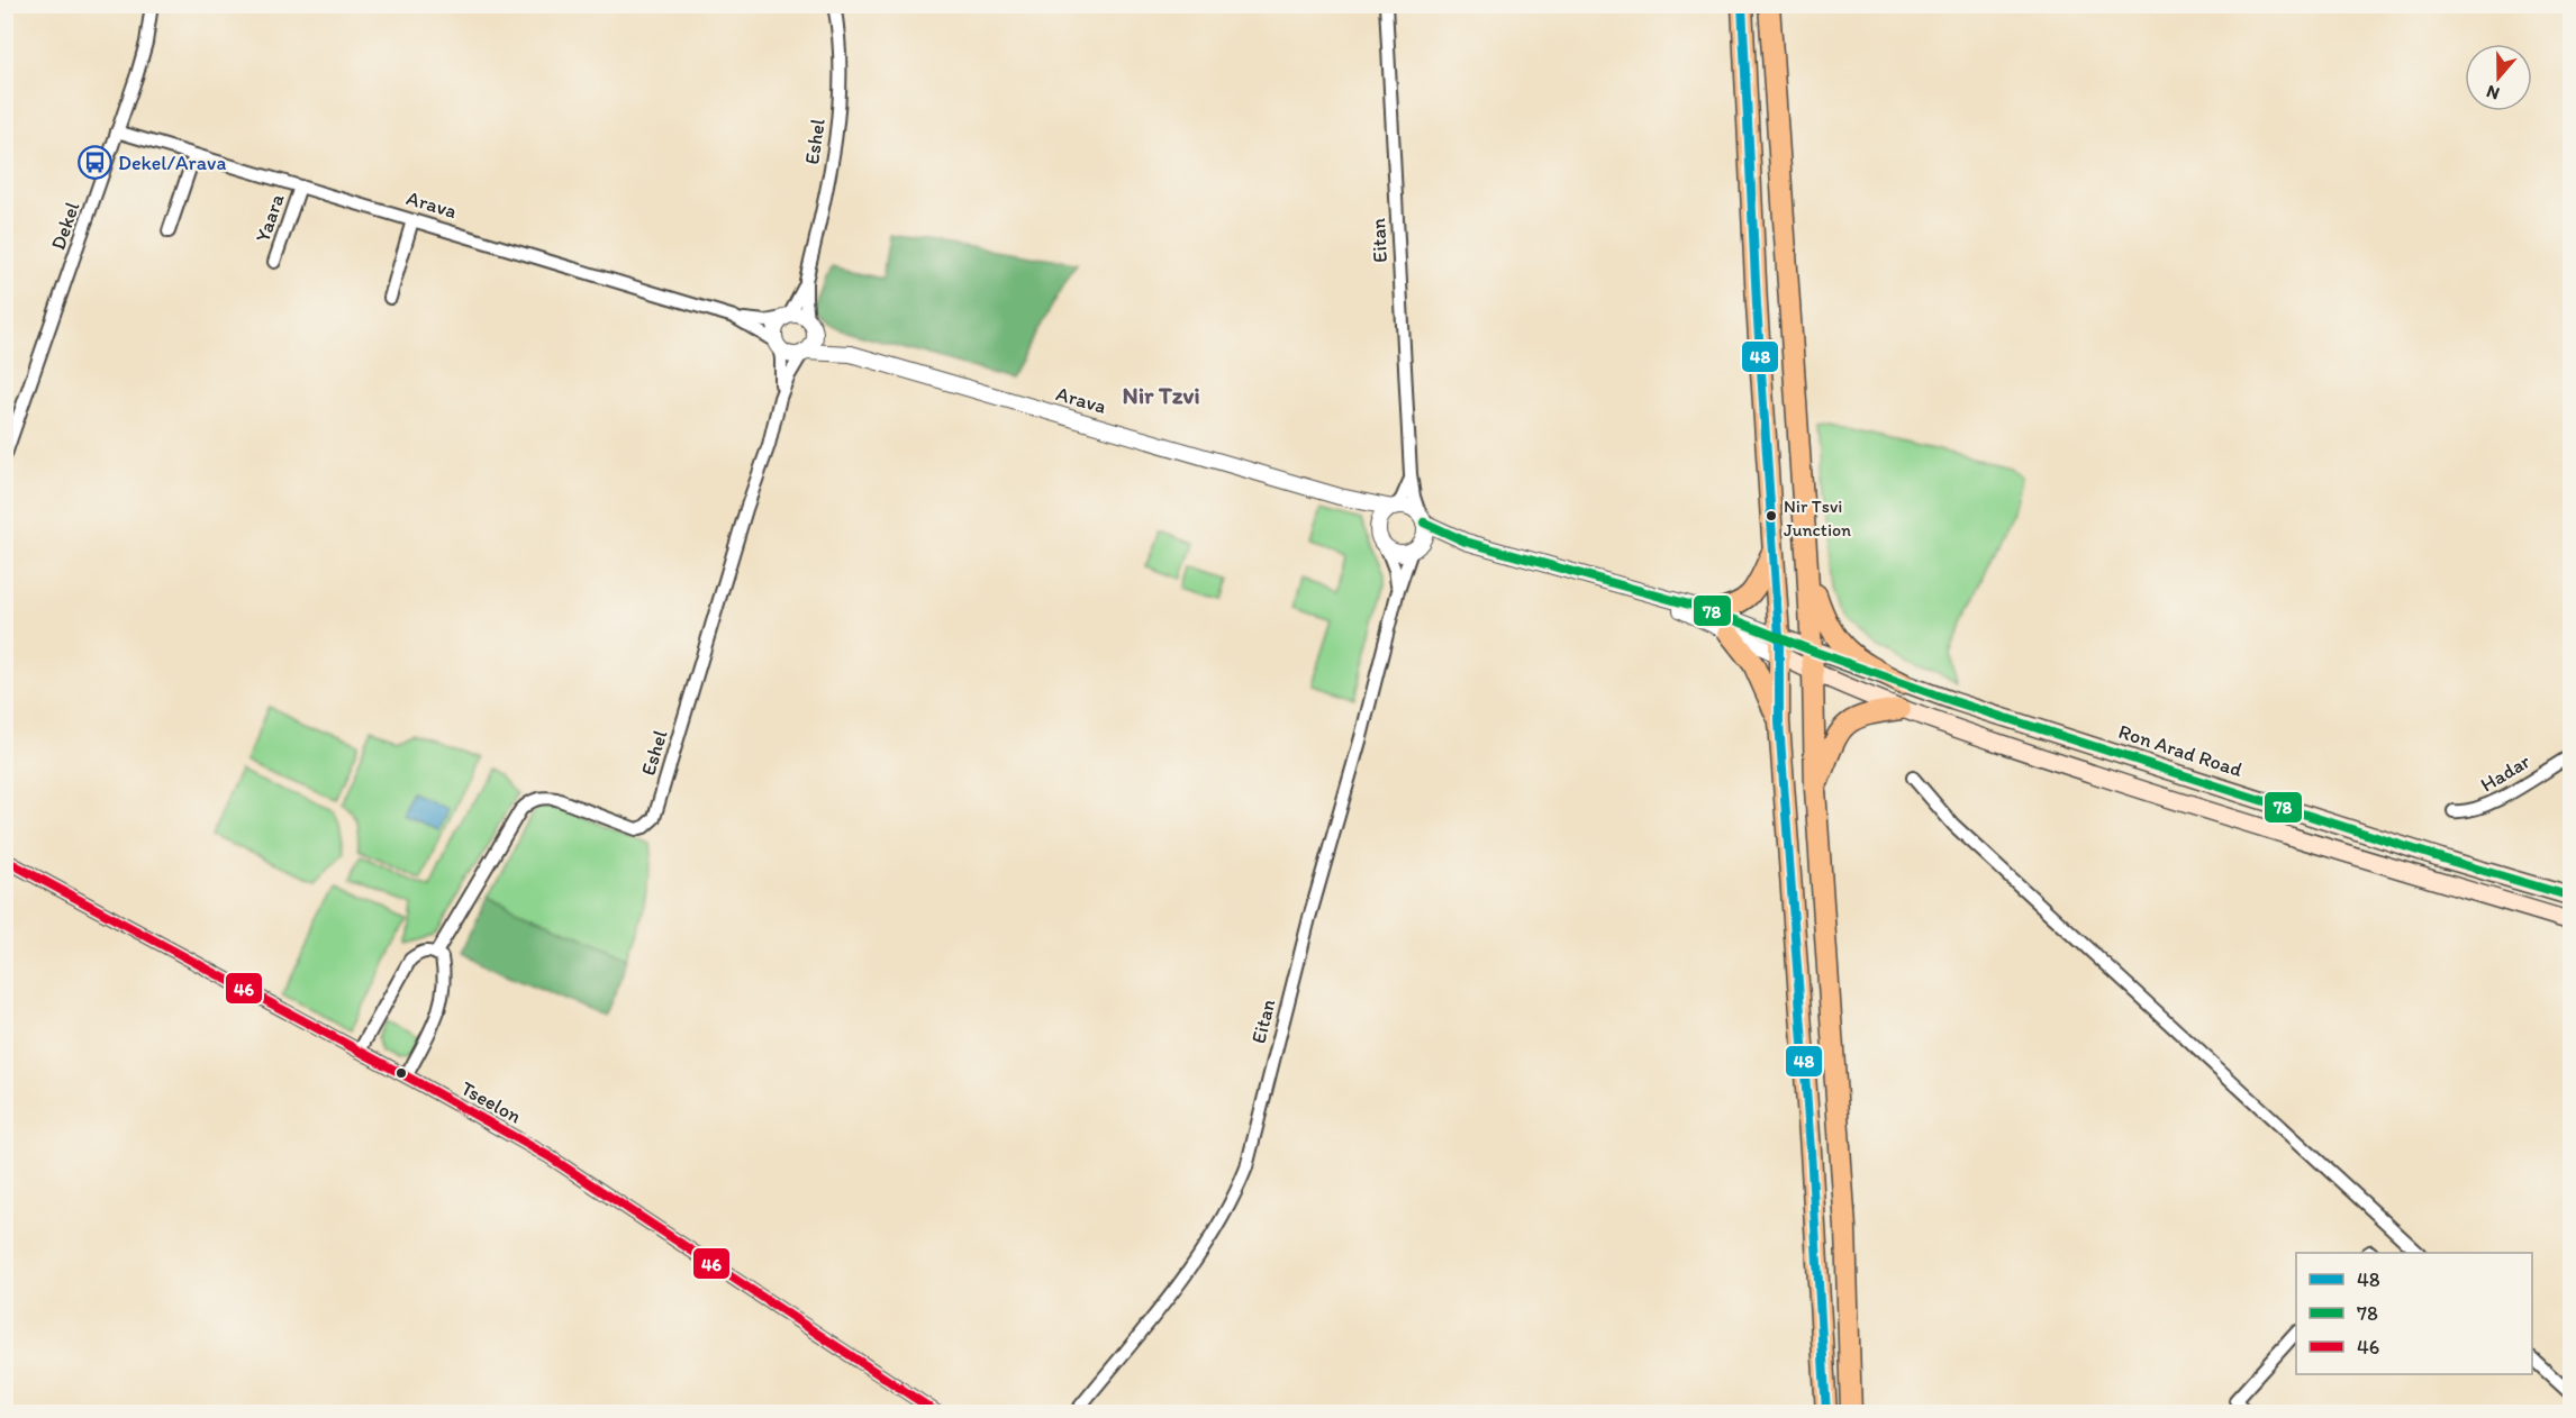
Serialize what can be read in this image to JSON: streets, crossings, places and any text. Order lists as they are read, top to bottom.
{
  "streets": {
    "main road": ["Ron Arad Road"],
    "street": [
      "Eshel",
      "Arava",
      "Yaara",
      "Dekel",
      "Eitan",
      "Hadar",
      "Tseelon"
    ]
  },
  "crossings": [
    ["Eshel", "Arava"],
    ["Arava", "Yaara"],
    ["Arava", "Dekel"],
    ["Arava", "Eitan"]
  ],
  "districts": ["Nir Tzvi"],
  "places": {
    "bus stop": ["Dekel/Arava"],
    "other": ["Nir Tsvi Junction"]
  },
  "lines": ["transit line 48", "transit line 78", "transit line 46"],
  "legend": ["48", "78", "46"],
  "north": "bottom"
}
